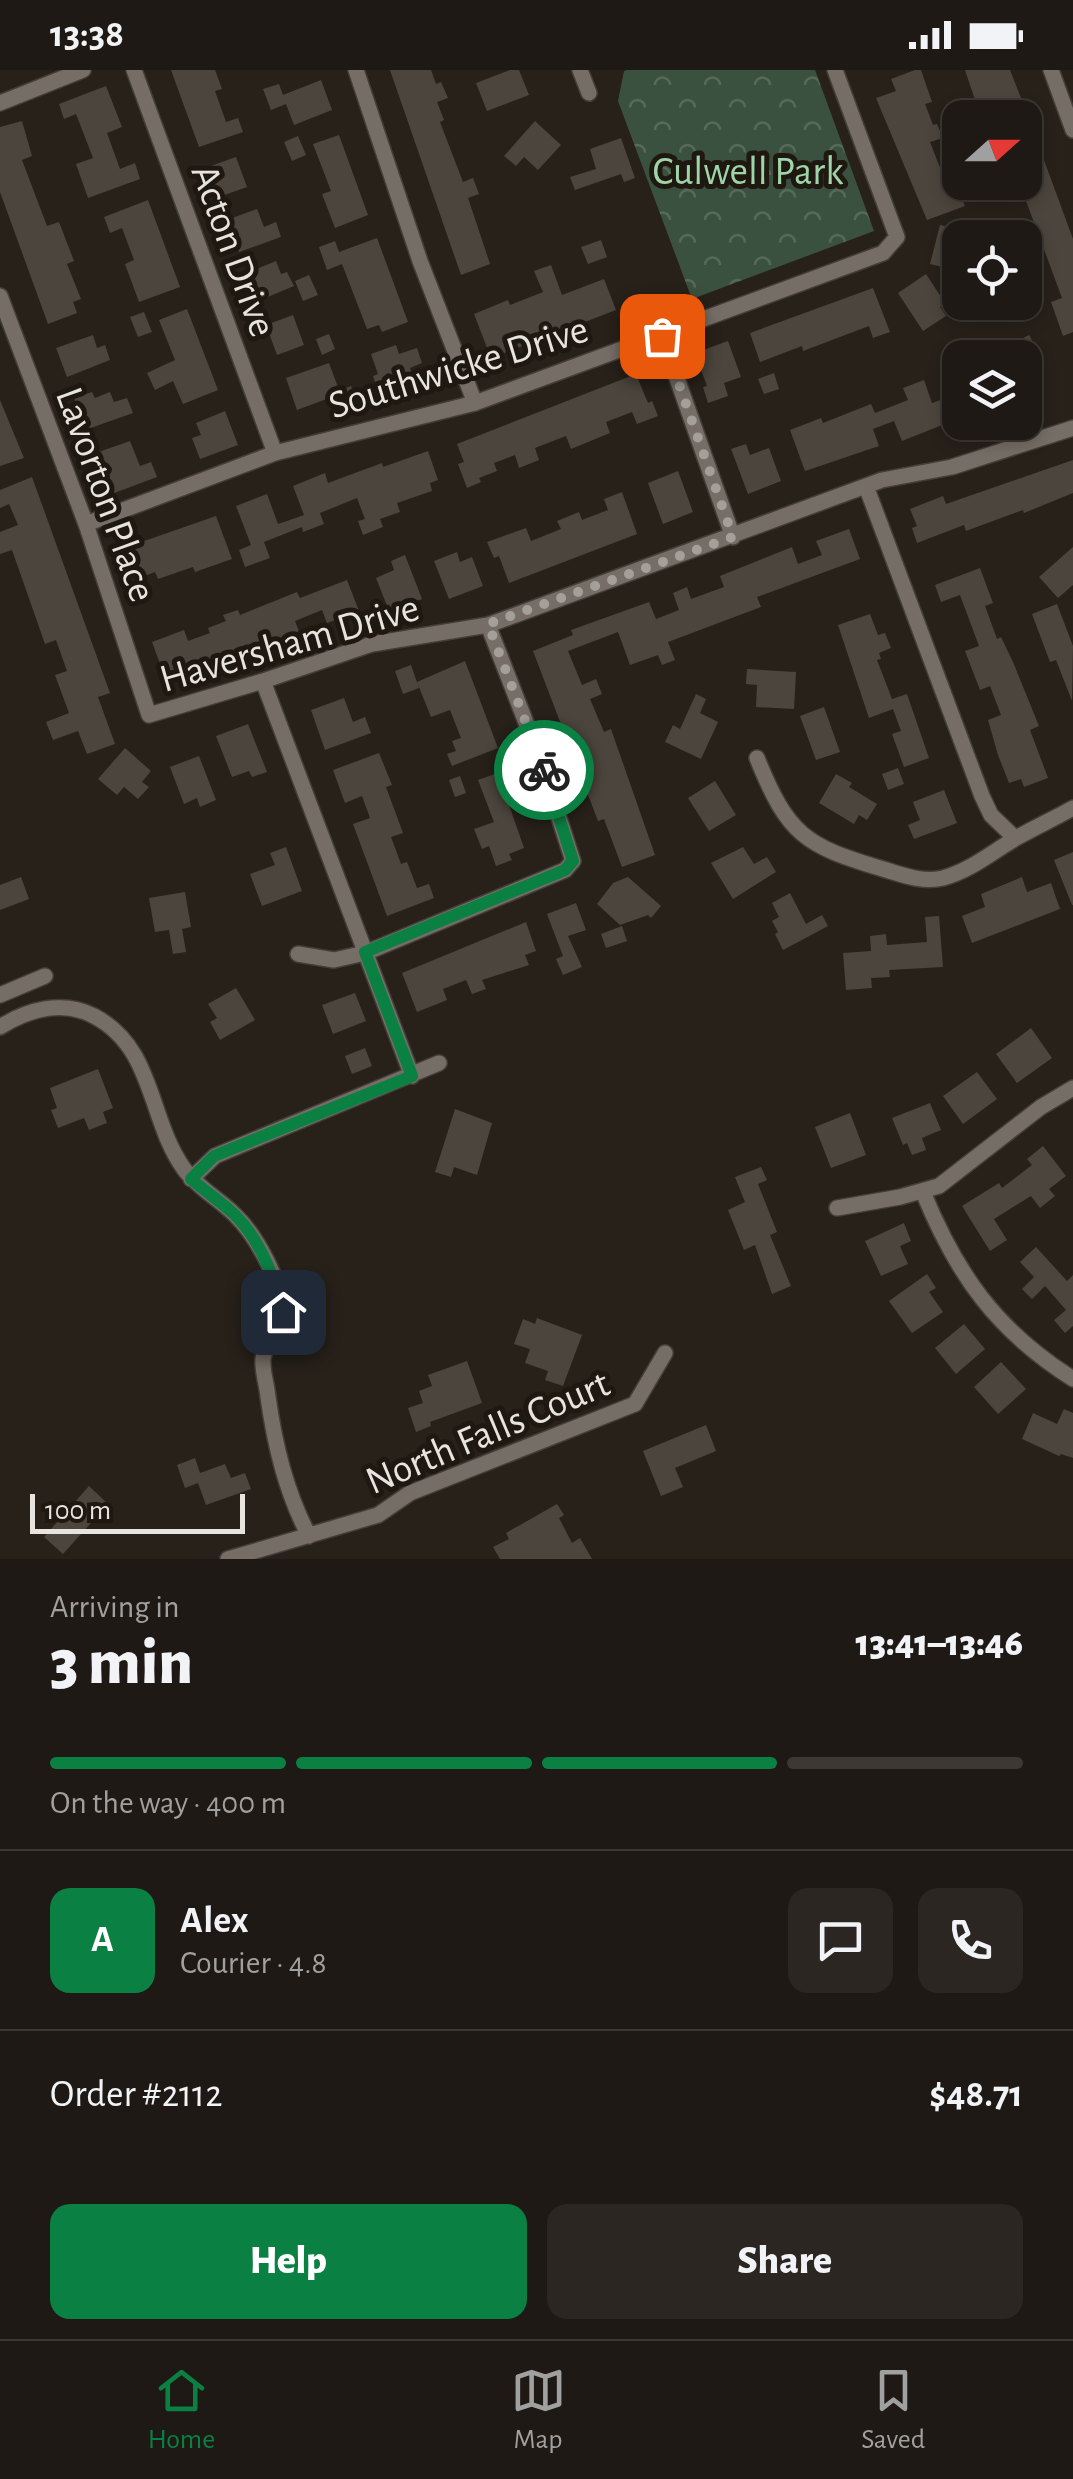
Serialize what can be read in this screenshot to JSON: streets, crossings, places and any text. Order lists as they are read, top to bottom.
{
  "streets": {
    "street": [
      "Acton Drive",
      "Southwicke Drive",
      "Lavorton Place",
      "Haversham Drive",
      "North Falls Court"
    ]
  },
  "crossings": [
    ["Acton Drive", "Southwicke Drive"],
    ["Southwicke Drive", "Lavorton Place"],
    ["Lavorton Place", "Haversham Drive"]
  ],
  "parks": ["Culwell Park"],
  "scale_bar": "100 m",
  "north": "right",
  "page": {
    "status": "13:38",
    "scale": "100 m",
    "heading": ["3 min", "Arriving in", "13:41–13:46"],
    "panel": [
      "Alex",
      "Courier · 4.8",
      "Order #2112",
      "$48.71"
    ],
    "bar": "On the way · 400 m",
    "round": "A",
    "buttons": ["Help", "Share"],
    "tabs": ["Home", "Map", "Saved"]
  }
}
